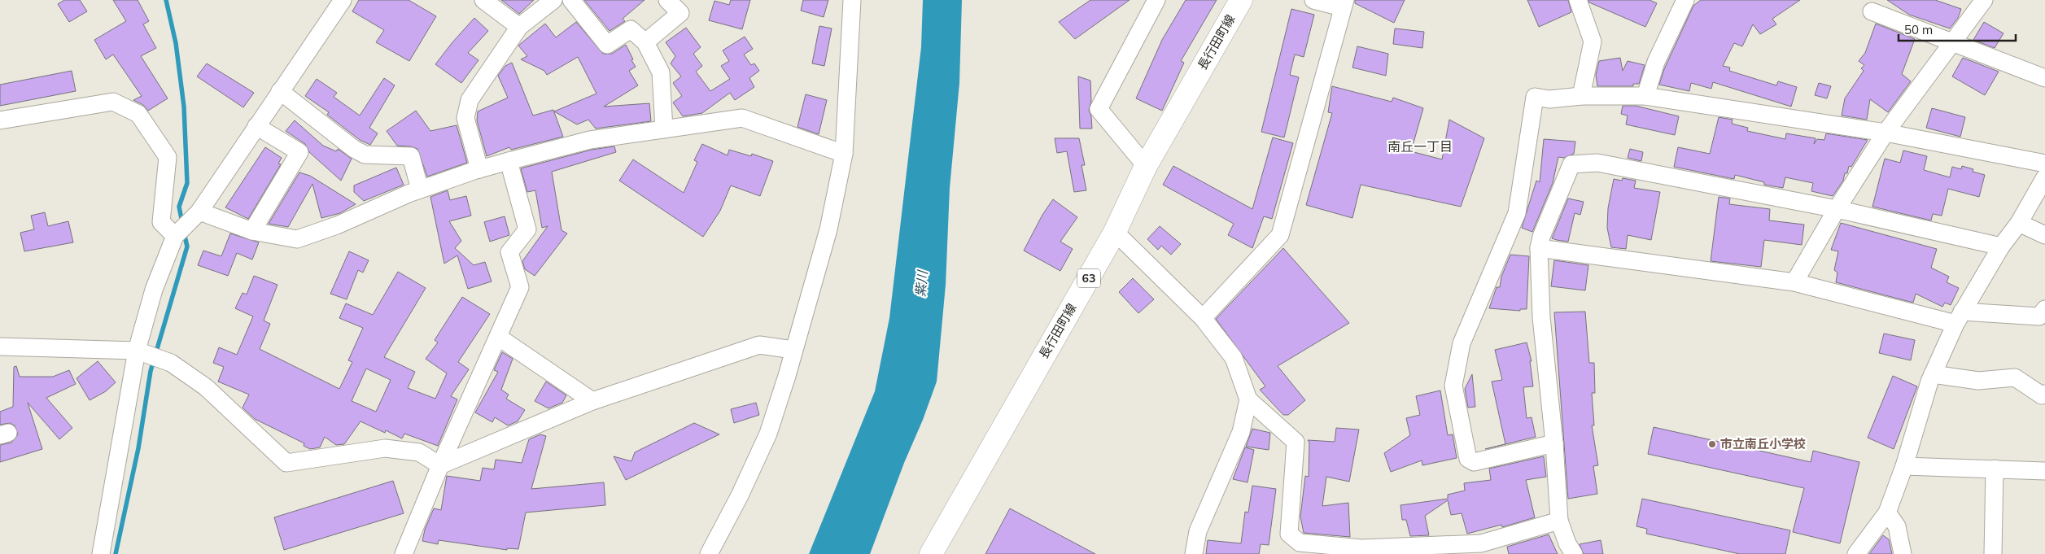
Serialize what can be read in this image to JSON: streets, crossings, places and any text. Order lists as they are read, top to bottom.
{
  "streets": {
    "main road": ["長行田町線", "63"]
  },
  "districts": ["南丘一丁目"],
  "water": ["紫川"],
  "places": ["市立南丘小学校"],
  "scale_bar": "50 m"
}
